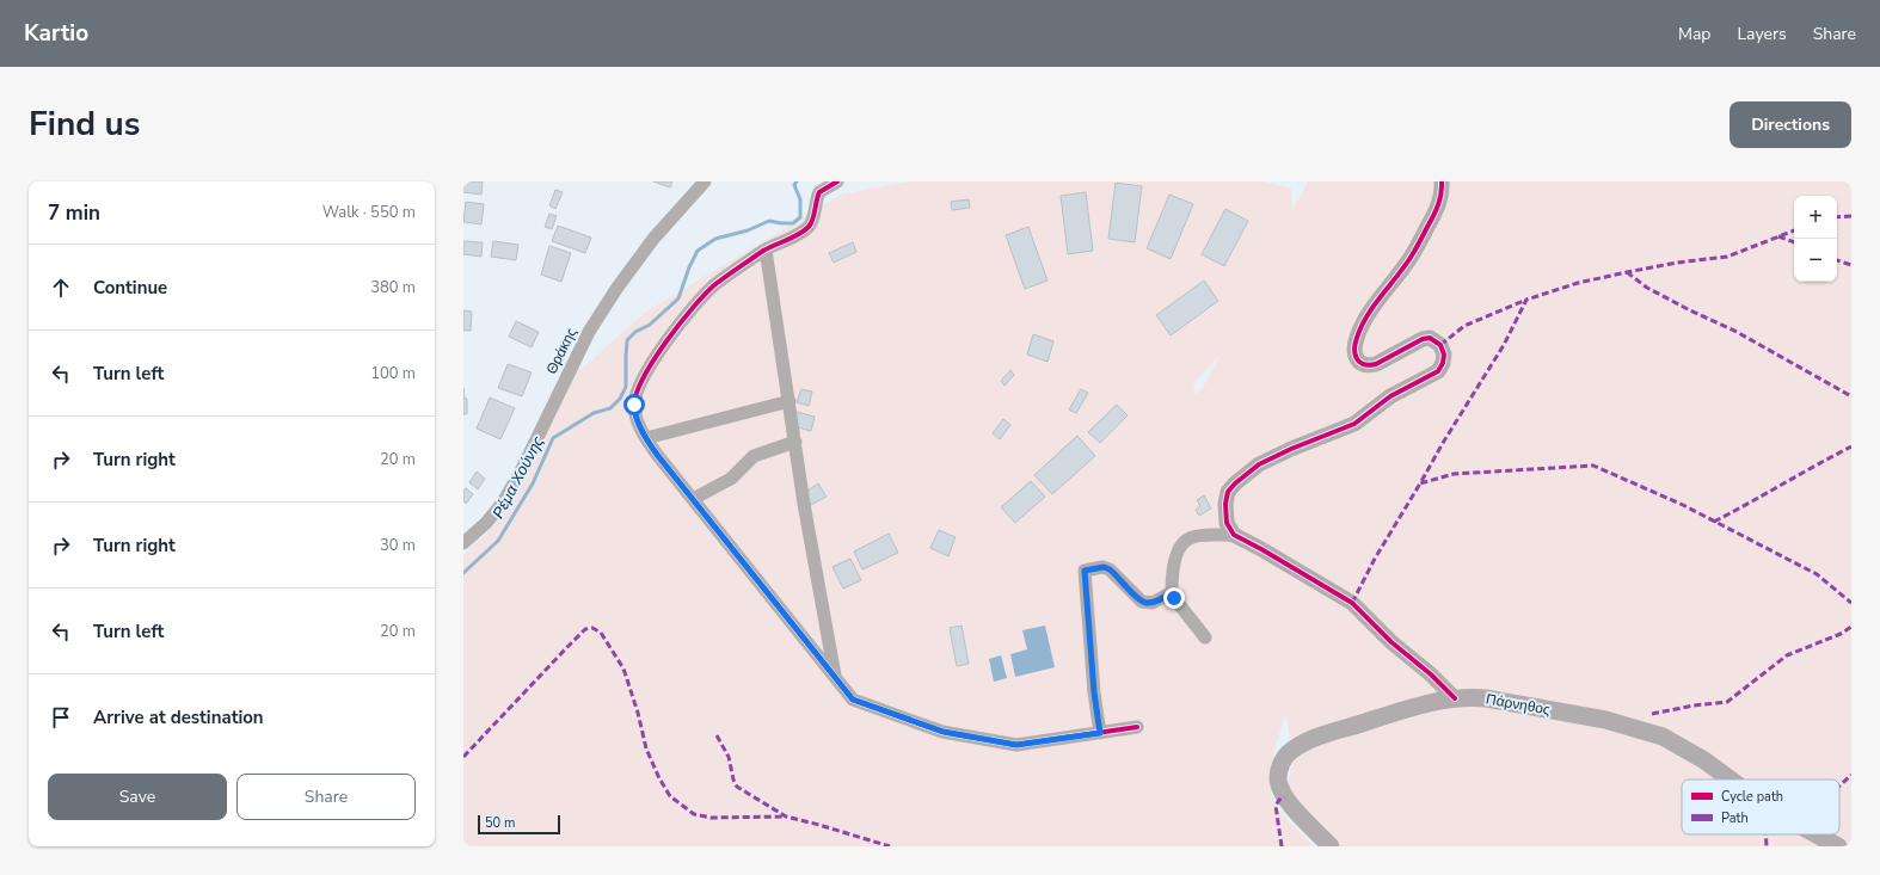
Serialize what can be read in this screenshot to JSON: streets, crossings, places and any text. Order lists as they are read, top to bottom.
{
  "streets": {
    "main road": ["Πάρνηθος"],
    "street": ["Θράκης"]
  },
  "water": ["Ρέμα Χούνης"],
  "legend": ["Cycle path", "Path"],
  "scale_bar": "50 m",
  "page": {
    "header": "Kartio",
    "nav": ["Map", "Layers", "Share"],
    "title": "Find us",
    "buttons": [
      "Directions",
      ["Save", "Share"]
    ],
    "heading": ["7 min", "Walk · 550 m"],
    "map_buttons": ["+", "−"],
    "list": [
      ["Continue", "380 m"],
      ["Turn left", "100 m"],
      ["Turn right", "20 m"],
      ["Turn right", "30 m"],
      ["Turn left", "20 m"],
      "Arrive at destination"
    ],
    "scale": "50 m"
  }
}
